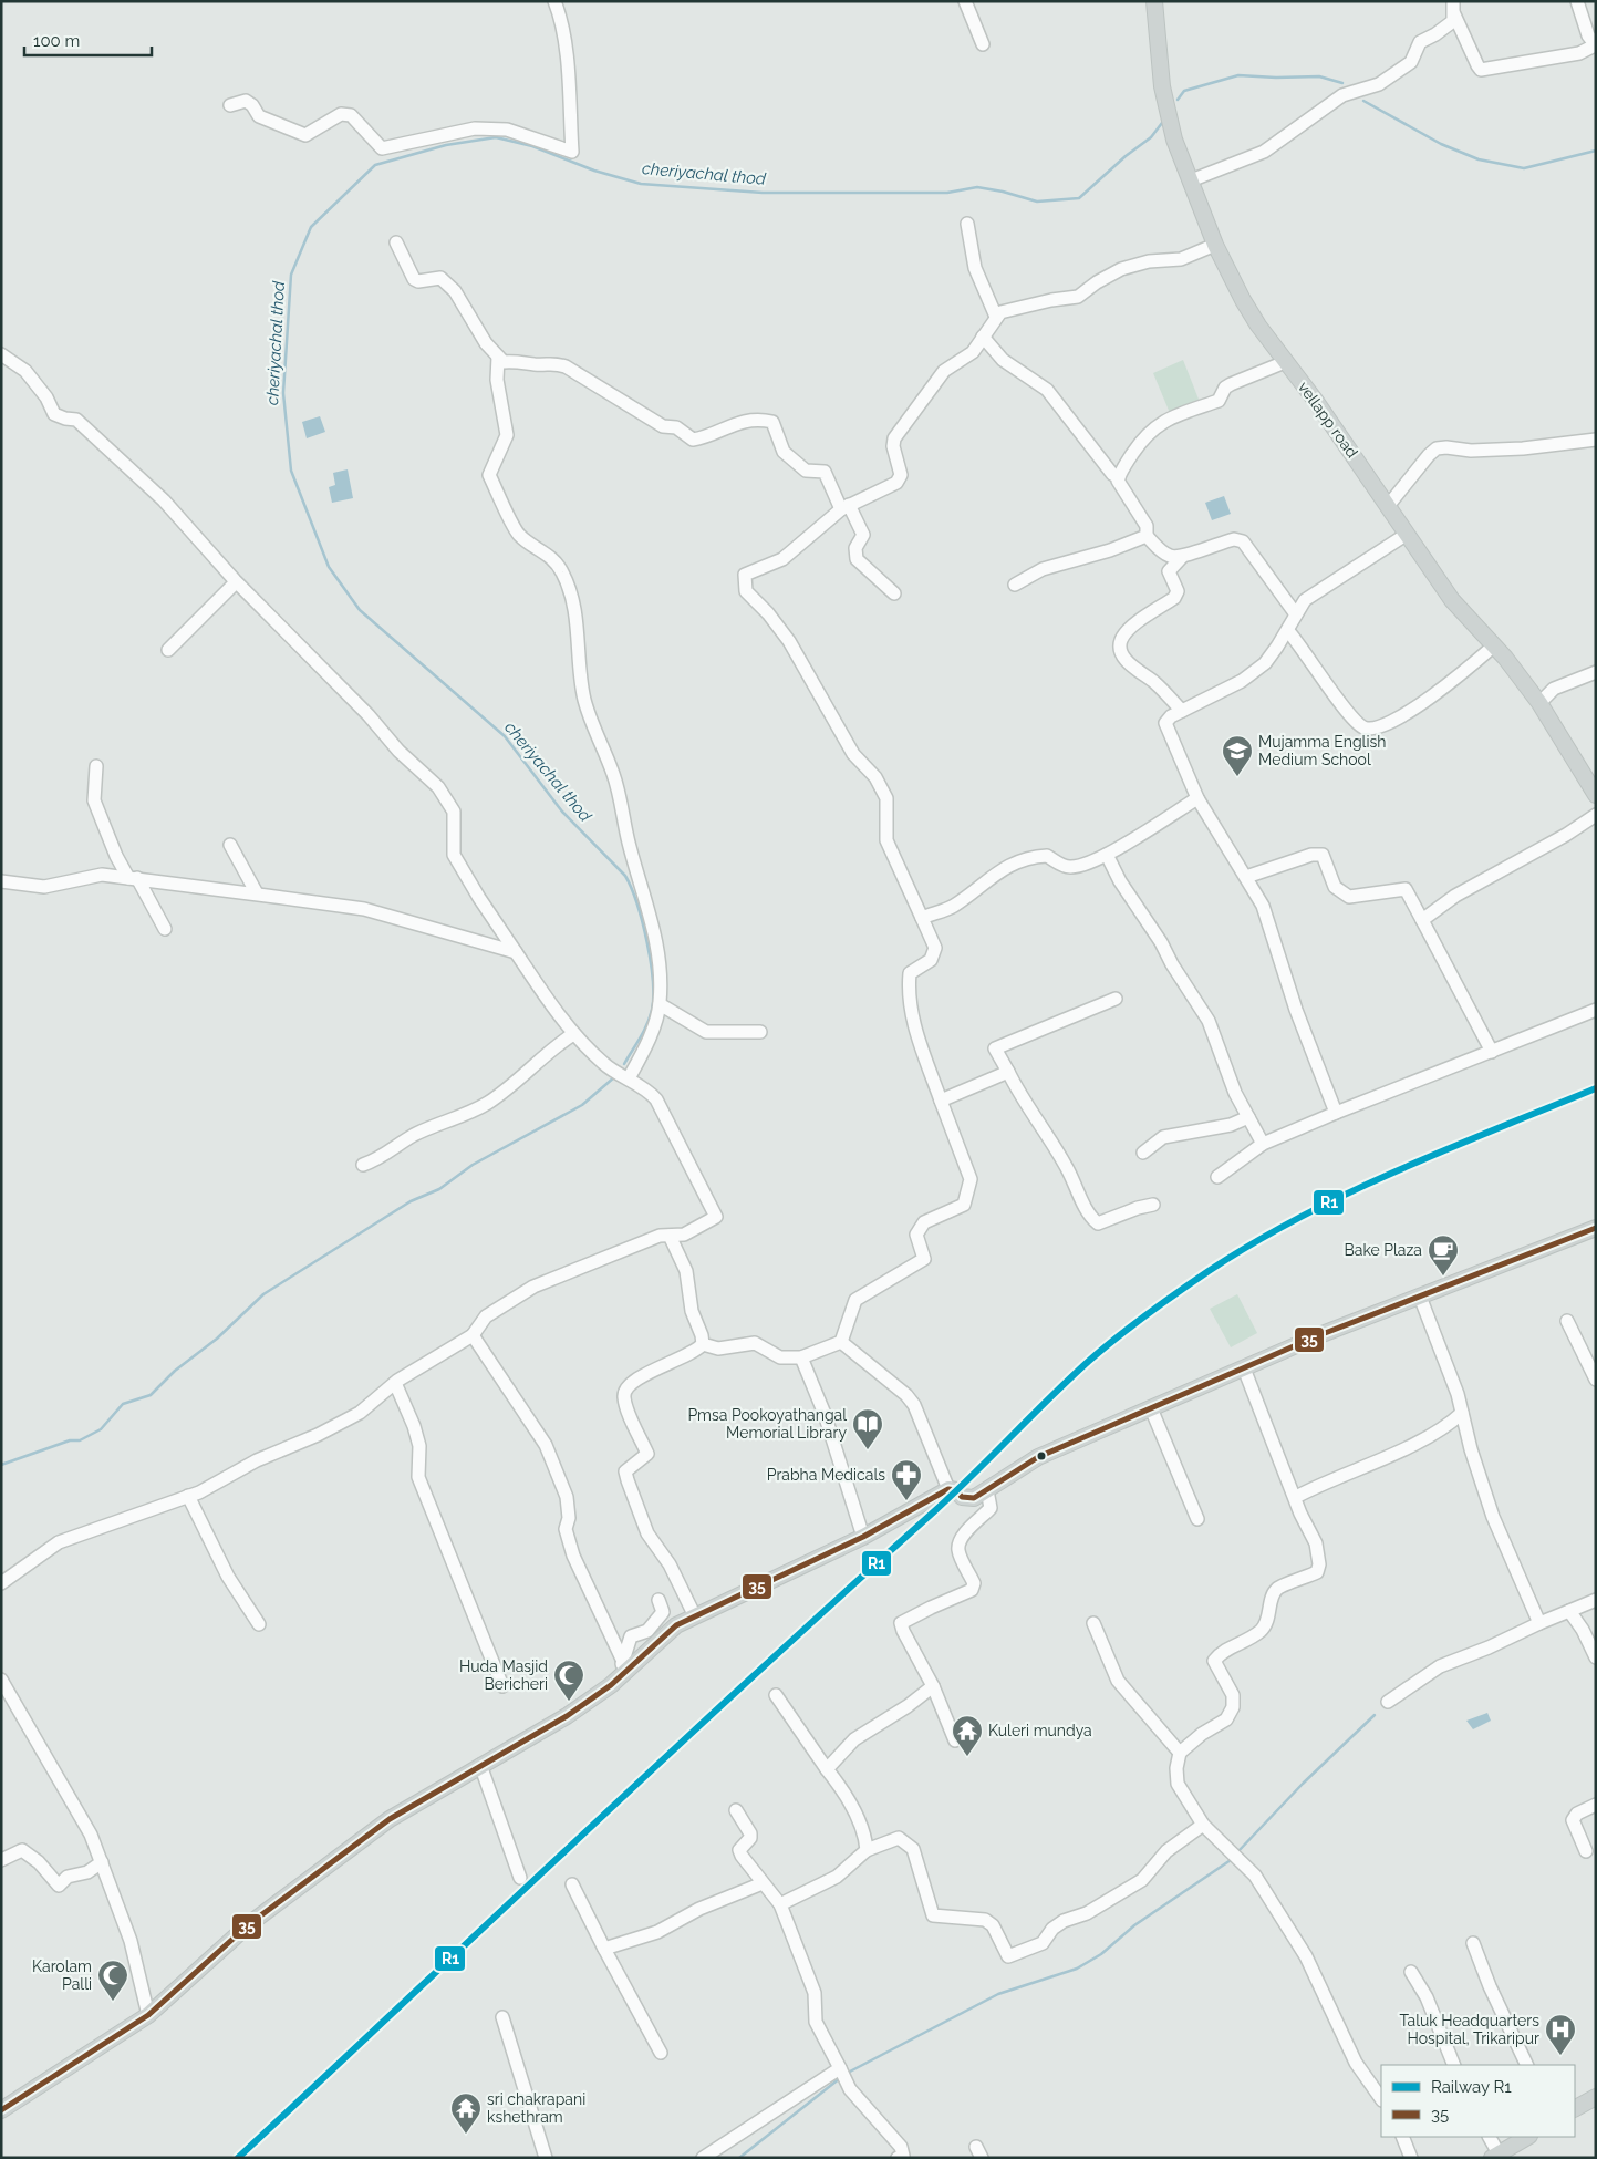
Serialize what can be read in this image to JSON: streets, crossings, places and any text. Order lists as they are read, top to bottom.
{
  "streets": {
    "main road": ["vellapp road"]
  },
  "water": ["cheriyachal thod"],
  "places": {
    "school or university": ["Mujamma English Medium School"],
    "cafe": ["Bake Plaza"],
    "library": ["Pmsa Pookoyathangal Memorial Library"],
    "pharmacy": ["Prabha Medicals"],
    "mosque": ["Huda Masjid Bericheri", "Karolam Palli"],
    "temple": ["Kuleri mundya", "sri chakrapani kshethram"],
    "hospital": ["Taluk Headquarters Hospital, Trikaripur"]
  },
  "lines": ["rail line R1", "transit line 35"],
  "legend": ["Railway R1", "35"],
  "scale_bar": "100 m"
}
